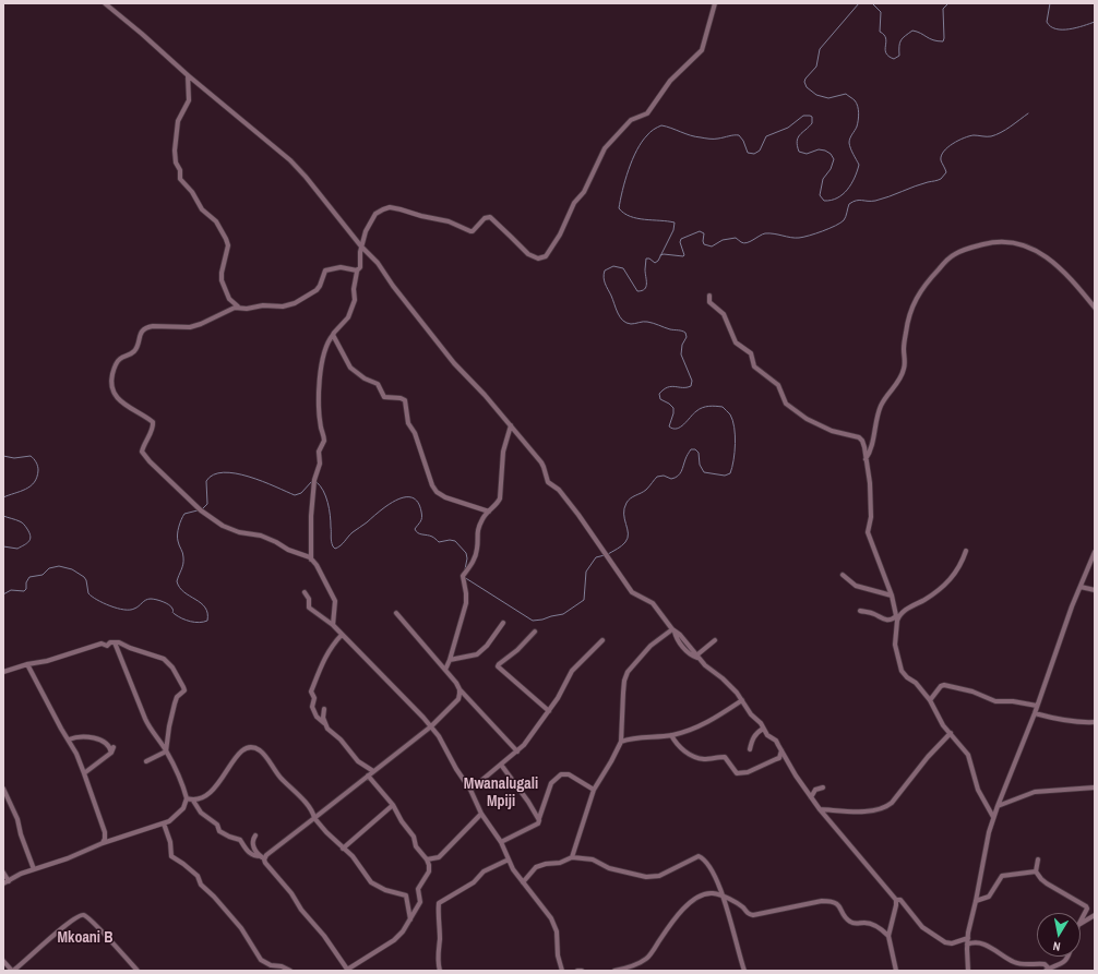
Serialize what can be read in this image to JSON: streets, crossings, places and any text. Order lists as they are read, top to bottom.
{
  "districts": ["Mwanalugali Mpiji", "Mkoani B"],
  "north": "bottom"
}
